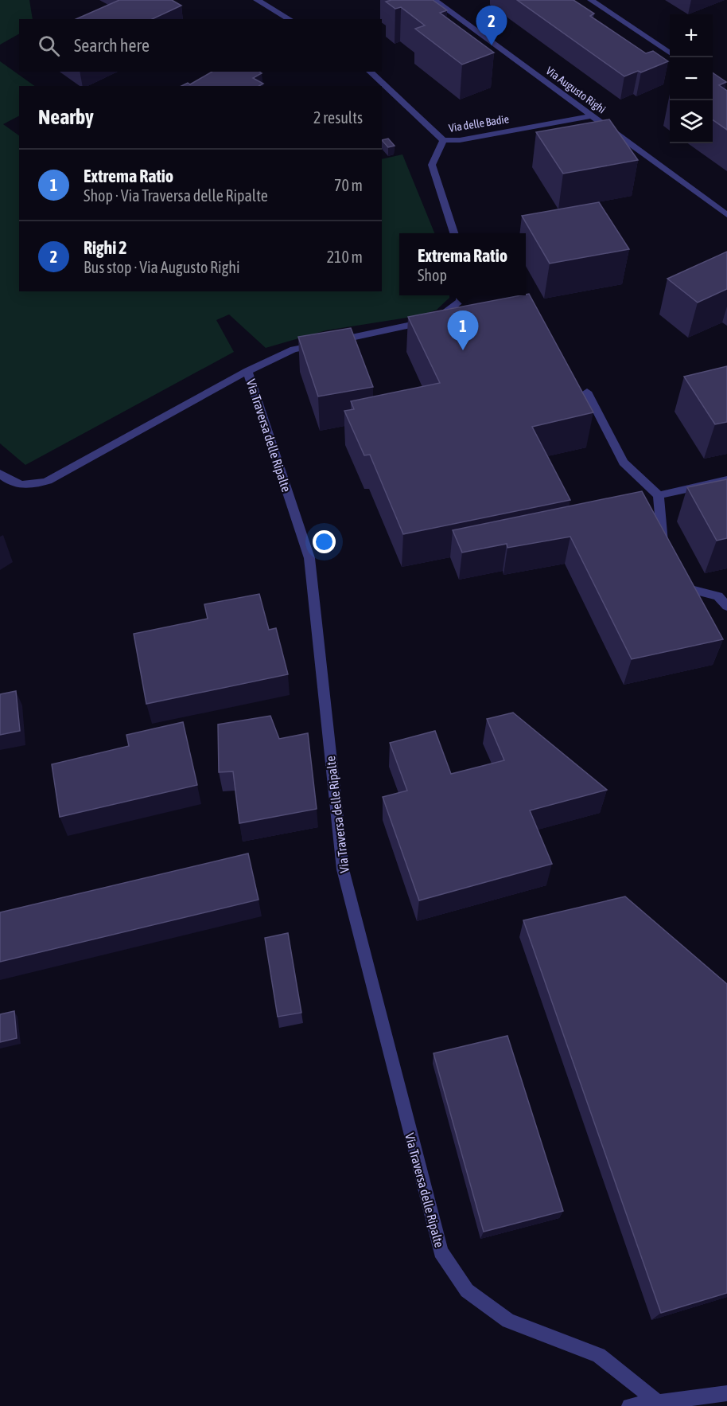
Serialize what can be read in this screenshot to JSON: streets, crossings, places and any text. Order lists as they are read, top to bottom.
{
  "streets": {
    "street": ["Via Augusto Righi", "Via delle Badie", "Via Traversa delle Ripalte"]
  },
  "crossings": [
    ["Via Augusto Righi", "Via delle Badie"]
  ],
  "page": {
    "pins": ["2", "1"],
    "map_buttons": ["+", "−"],
    "search": "Search here",
    "heading": ["Nearby", "2 results"],
    "list": [
      {
        "mark": "1",
        "name": "Extrema Ratio",
        "note": "Shop · Via Traversa delle Ripalte",
        "value": "70 m"
      },
      {
        "mark": "2",
        "name": "Righi 2",
        "note": "Bus stop · Via Augusto Righi",
        "value": "210 m"
      }
    ],
    "popup": ["Extrema Ratio", "Shop"]
  }
}
